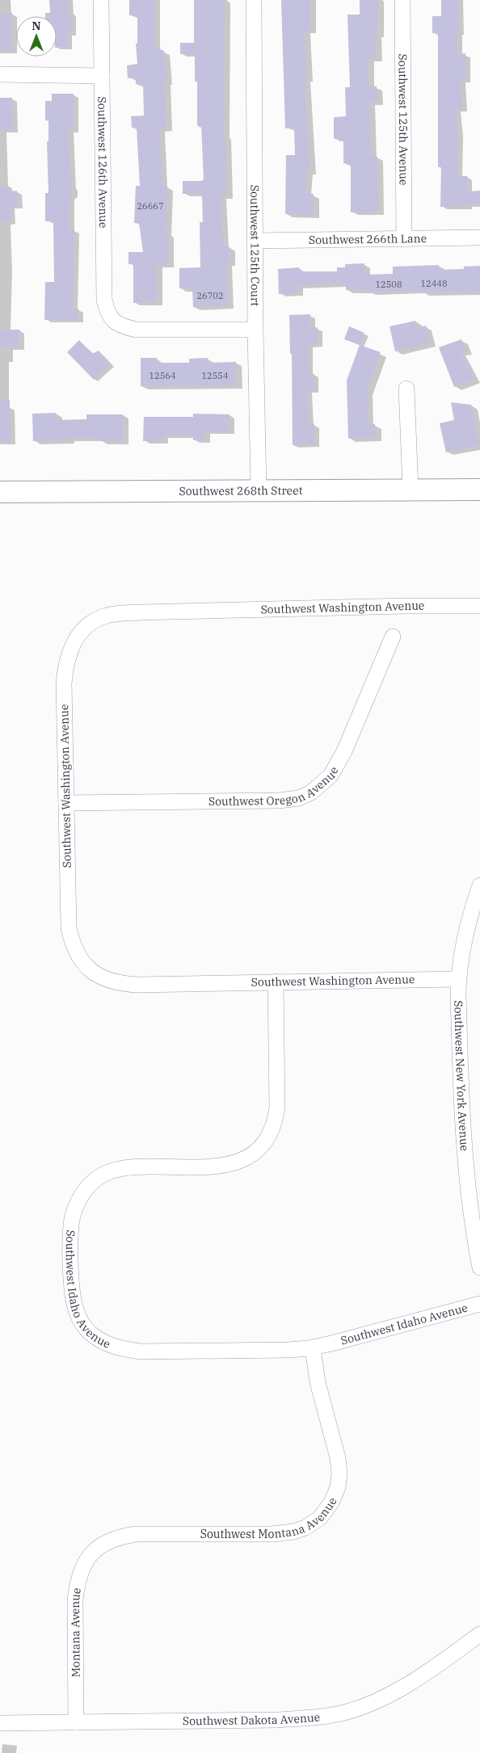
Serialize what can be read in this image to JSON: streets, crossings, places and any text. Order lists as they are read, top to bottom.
{
  "streets": {
    "main road": ["Southwest 268th Street"],
    "street": [
      "Southwest 125th Avenue",
      "Southwest 126th Avenue",
      "Southwest 266th Lane",
      "Southwest 125th Court",
      "Southwest Washington Avenue",
      "Southwest Oregon Avenue",
      "Southwest New York Avenue",
      "Southwest Idaho Avenue",
      "Southwest Montana Avenue",
      "Montana Avenue",
      "Southwest Dakota Avenue"
    ]
  },
  "crossings": [
    ["Southwest 125th Avenue", "Southwest 266th Lane"],
    ["Southwest 126th Avenue", "Southwest 125th Court"],
    ["Southwest 266th Lane", "Southwest 125th Court"],
    ["Southwest 125th Court", "Southwest 268th Street"],
    ["Southwest Washington Avenue", "Southwest Oregon Avenue"],
    ["Southwest Washington Avenue", "Southwest New York Avenue"],
    ["Southwest Washington Avenue", "Southwest Idaho Avenue"],
    ["Southwest Idaho Avenue", "Southwest Montana Avenue"],
    ["Southwest Montana Avenue", "Montana Avenue"],
    ["Montana Avenue", "Southwest Dakota Avenue"]
  ],
  "house_numbers": [
    "26667",
    "12448",
    "12508",
    "26702",
    "12564",
    "12554"
  ],
  "north": "top"
}
